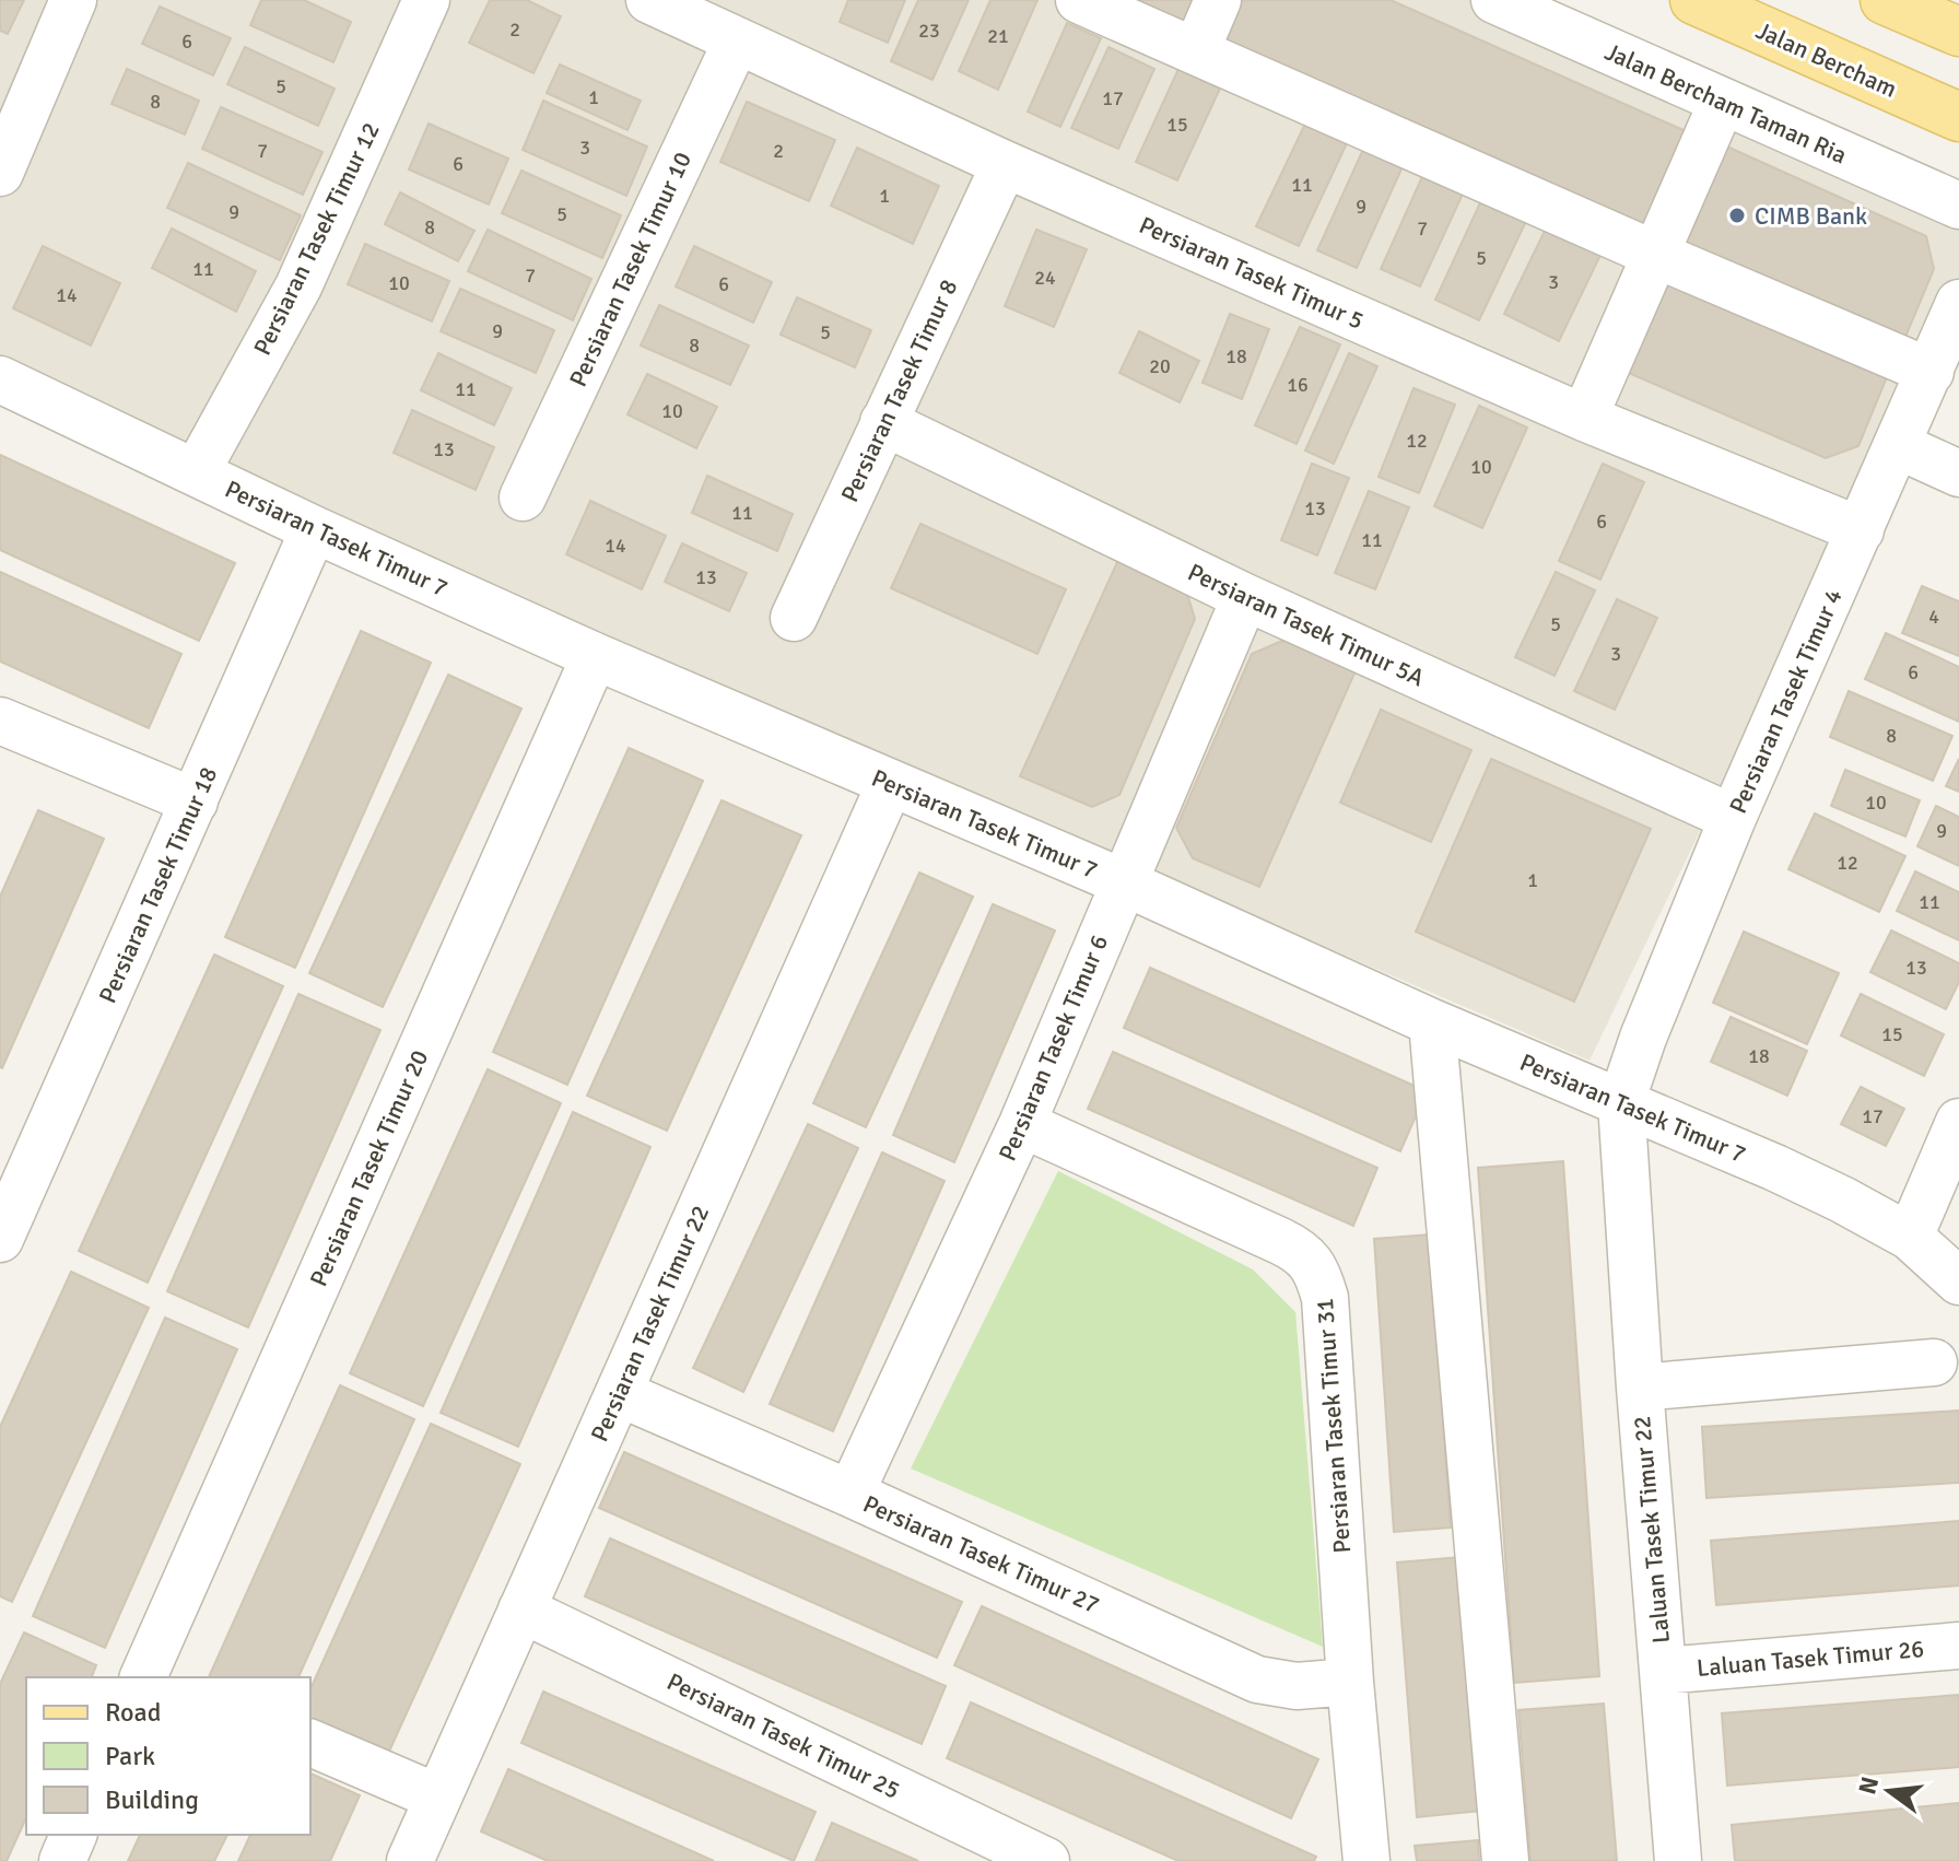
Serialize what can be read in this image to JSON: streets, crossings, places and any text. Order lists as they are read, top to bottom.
{
  "streets": {
    "main road": ["Jalan Bercham"],
    "street": [
      "Jalan Bercham Taman Ria",
      "Persiaran Tasek Timur 12",
      "Persiaran Tasek Timur 10",
      "Persiaran Tasek Timur 5",
      "Persiaran Tasek Timur 8",
      "Persiaran Tasek Timur 7",
      "Persiaran Tasek Timur 5A",
      "Persiaran Tasek Timur 4",
      "Persiaran Tasek Timur 18",
      "Persiaran Tasek Timur 6",
      "Persiaran Tasek Timur 20",
      "Persiaran Tasek Timur 22",
      "Persiaran Tasek Timur 31",
      "Laluan Tasek Timur 22",
      "Persiaran Tasek Timur 27",
      "Laluan Tasek Timur 26",
      "Persiaran Tasek Timur 25"
    ]
  },
  "crossings": [
    ["Persiaran Tasek Timur 12", "Persiaran Tasek Timur 7"],
    ["Persiaran Tasek Timur 10", "Persiaran Tasek Timur 5"],
    ["Persiaran Tasek Timur 5", "Persiaran Tasek Timur 8"],
    ["Persiaran Tasek Timur 5", "Persiaran Tasek Timur 4"],
    ["Persiaran Tasek Timur 8", "Persiaran Tasek Timur 5A"],
    ["Persiaran Tasek Timur 7", "Persiaran Tasek Timur 4"],
    ["Persiaran Tasek Timur 7", "Persiaran Tasek Timur 18"],
    ["Persiaran Tasek Timur 7", "Persiaran Tasek Timur 6"],
    ["Persiaran Tasek Timur 7", "Persiaran Tasek Timur 20"],
    ["Persiaran Tasek Timur 7", "Persiaran Tasek Timur 22"],
    ["Persiaran Tasek Timur 5A", "Persiaran Tasek Timur 4"],
    ["Persiaran Tasek Timur 5A", "Persiaran Tasek Timur 6"],
    ["Persiaran Tasek Timur 6", "Persiaran Tasek Timur 31"],
    ["Persiaran Tasek Timur 6", "Persiaran Tasek Timur 27"],
    ["Persiaran Tasek Timur 22", "Persiaran Tasek Timur 27"],
    ["Persiaran Tasek Timur 22", "Persiaran Tasek Timur 25"],
    ["Persiaran Tasek Timur 31", "Persiaran Tasek Timur 27"],
    ["Laluan Tasek Timur 22", "Laluan Tasek Timur 26"]
  ],
  "places": ["CIMB Bank"],
  "house_numbers": [
    "2",
    "23",
    "21",
    "6",
    "5",
    "1",
    "17",
    "8",
    "15",
    "3",
    "7",
    "2",
    "6",
    "11",
    "1",
    "9",
    "9",
    "5",
    "8",
    "7",
    "5",
    "11",
    "7",
    "24",
    "3",
    "10",
    "6",
    "14",
    "9",
    "5",
    "8",
    "18",
    "20",
    "16",
    "11",
    "10",
    "12",
    "13",
    "10",
    "13",
    "11",
    "6",
    "11",
    "14",
    "13",
    "4",
    "5",
    "3",
    "6",
    "8",
    "10",
    "9",
    "12",
    "1",
    "11",
    "13",
    "15",
    "18",
    "17"
  ],
  "legend": ["Road", "Park", "Building"],
  "north": "left"
}
